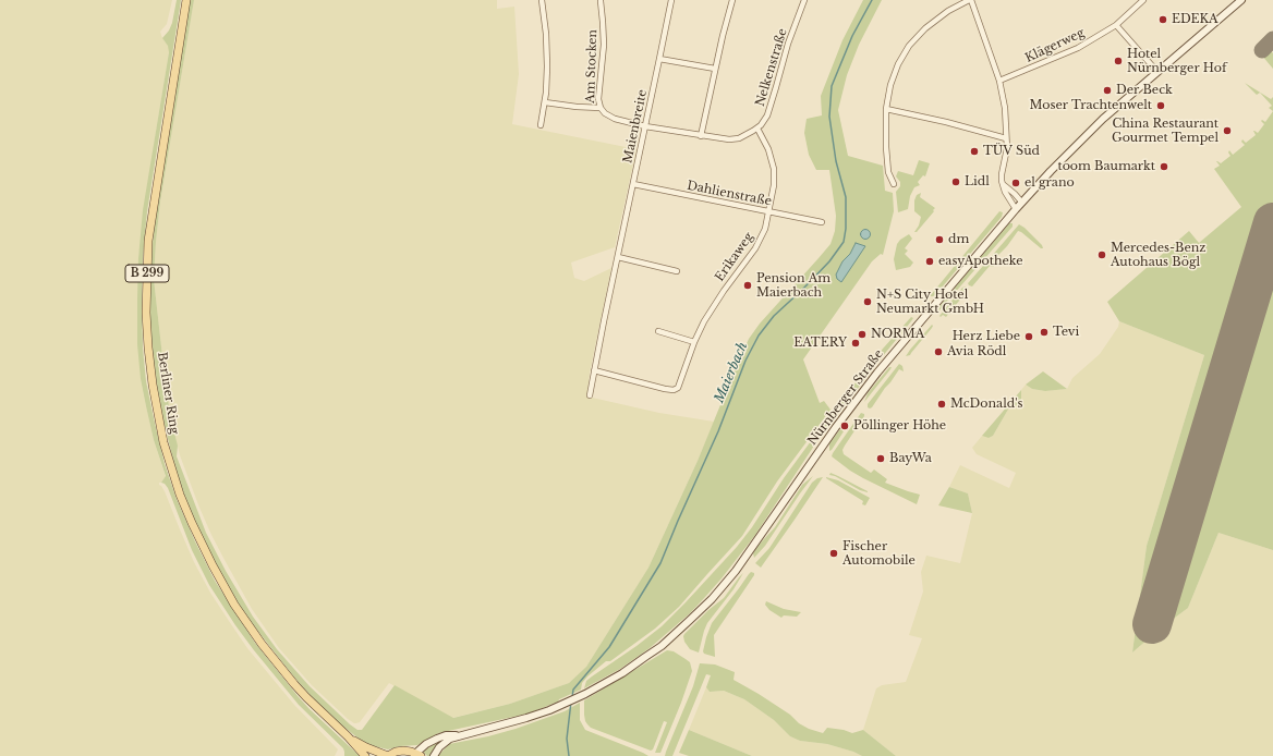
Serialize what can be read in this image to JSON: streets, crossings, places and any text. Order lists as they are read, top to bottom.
{
  "streets": {
    "main road": ["B 299", "Berliner Ring", "Nürnberger Straße"],
    "street": [
      "Klägerweg",
      "Am Stocken",
      "Nelkenstraße",
      "Maienbreite",
      "Dahlienstraße",
      "Erikaweg"
    ]
  },
  "crossings": [
    ["Am Stocken", "Maienbreite"],
    ["Nelkenstraße", "Erikaweg"],
    ["Maienbreite", "Dahlienstraße"],
    ["Maienbreite", "Erikaweg"],
    ["Dahlienstraße", "Erikaweg"],
    ["Berliner Ring", "Nürnberger Straße"]
  ],
  "water": ["Maierbach"],
  "places": [
    "EDEKA",
    "Hotel Nürnberger Hof",
    "Der Beck",
    "Moser Trachtenwelt",
    "China Restaurant Gourmet Tempel",
    "TÜV Süd",
    "toom Baumarkt",
    "Lidl",
    "el grano",
    "dm",
    "Mercedes-Benz Autohaus Bögl",
    "easyApotheke",
    "Pension Am Maierbach",
    "N+S City Hotel Neumarkt GmbH",
    "Tevi",
    "NORMA",
    "Herz Liebe",
    "EATERY",
    "Avia Rödl",
    "McDonald's",
    "Pöllinger Höhe",
    "BayWa",
    "Fischer Automobile"
  ]
}
